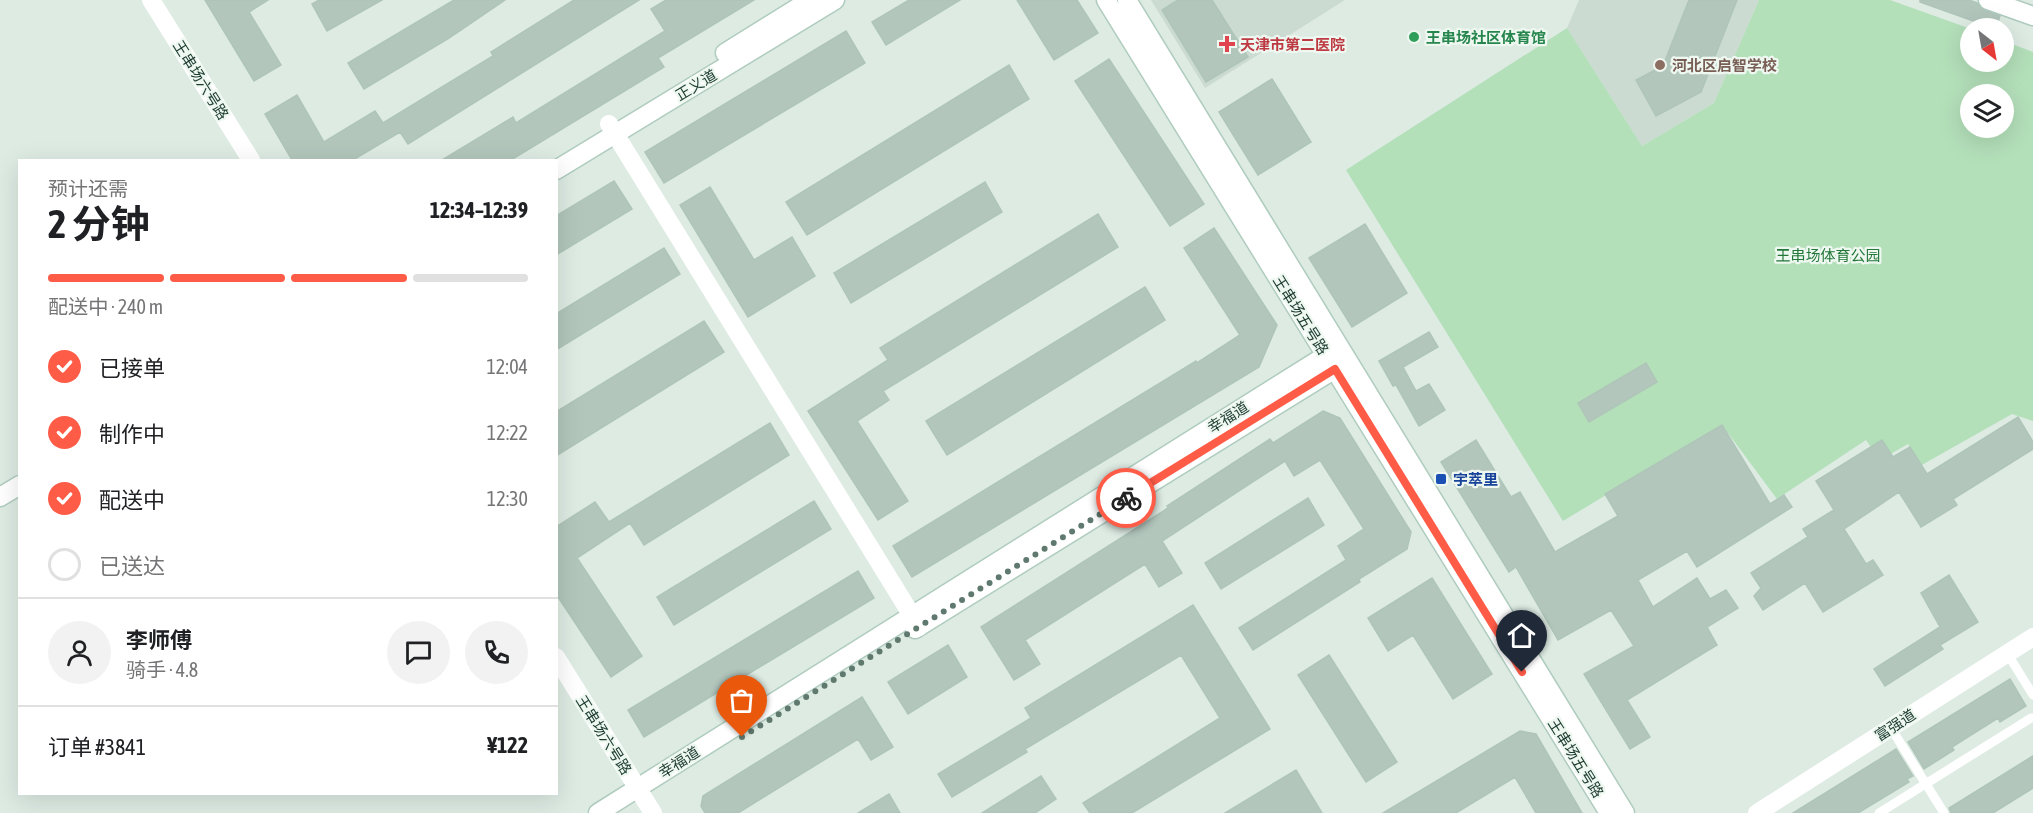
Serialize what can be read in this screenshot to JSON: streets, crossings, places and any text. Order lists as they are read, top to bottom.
{
  "streets": {
    "street": [
      "王串场六号路",
      "正义道",
      "王串场五号路",
      "幸福道",
      "富强道"
    ]
  },
  "crossings": [
    ["王串场六号路", "幸福道"],
    ["王串场五号路", "幸福道"]
  ],
  "parks": ["王串场体育公园"],
  "places": {
    "other": ["王串场社区体育馆", "河北区启智学校"],
    "health": ["天津市第二医院"],
    "transit": ["宇萃里"]
  },
  "north": "bottom right",
  "page": {
    "heading": ["2 分钟", "预计还需", "12:34–12:39"],
    "panel": [
      "李师傅",
      "骑手 · 4.8",
      "订单 #3841",
      "¥122"
    ],
    "bar": "配送中 · 240 m",
    "list": [
      ["已接单", "12:04"],
      ["制作中", "12:22"],
      ["配送中", "12:30"],
      "已送达"
    ]
  }
}
